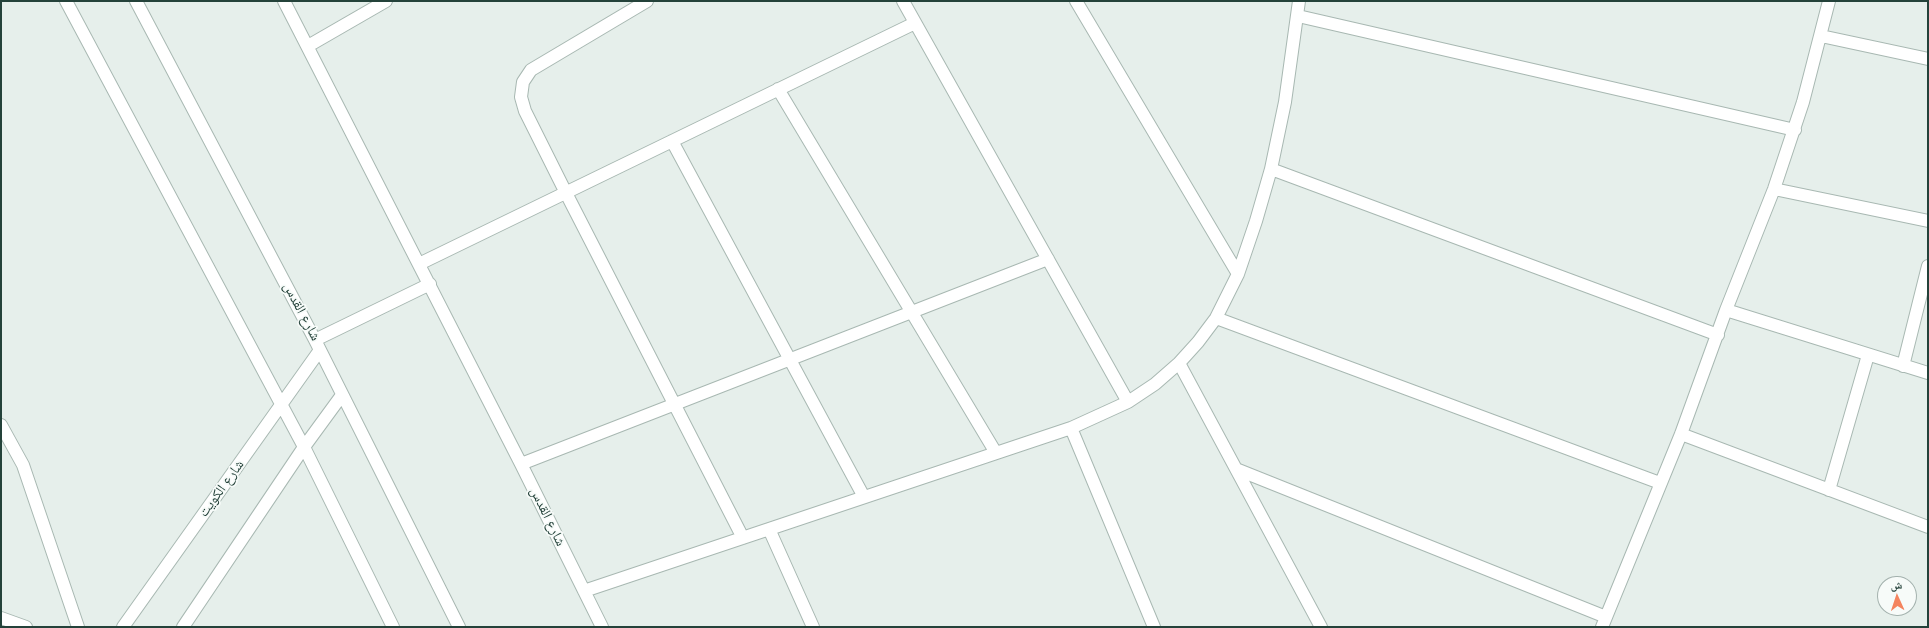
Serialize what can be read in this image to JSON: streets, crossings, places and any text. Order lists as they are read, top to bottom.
{
  "streets": {
    "street": ["شارع القدس", "شارع الكويت"]
  },
  "crossings": [
    ["شارع القدس", "شارع الكويت"]
  ],
  "north": "top"
}
